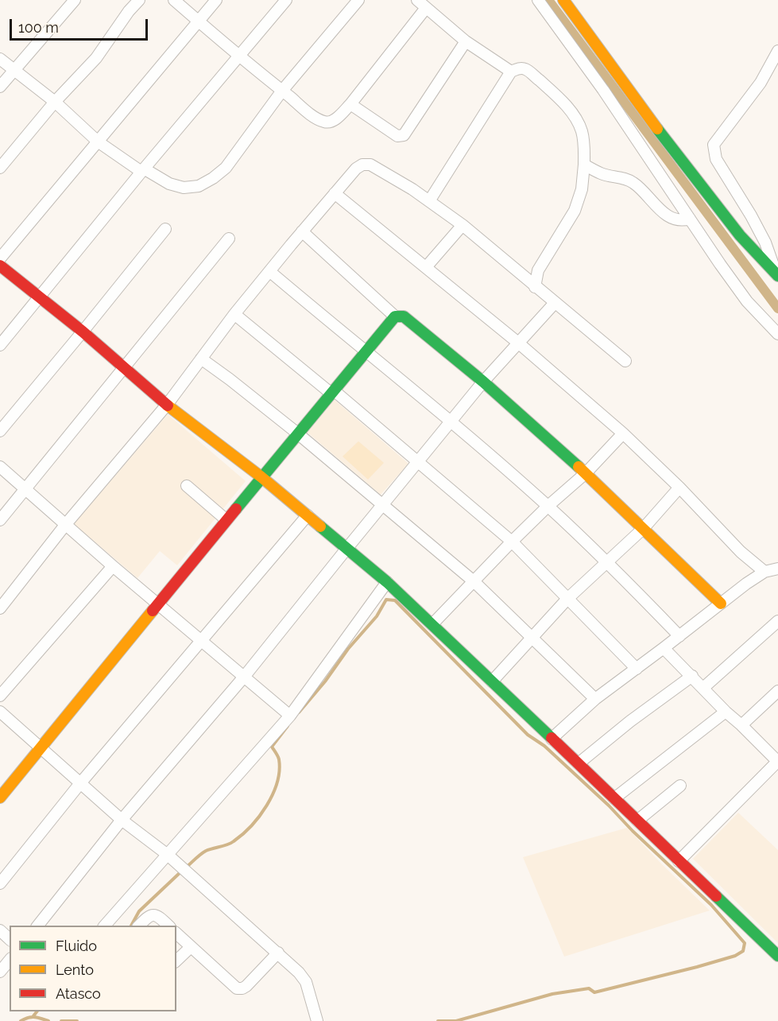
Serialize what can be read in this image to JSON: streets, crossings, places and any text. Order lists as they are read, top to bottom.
{
  "legend": ["Fluido", "Lento", "Atasco"],
  "scale_bar": "100 m"
}
